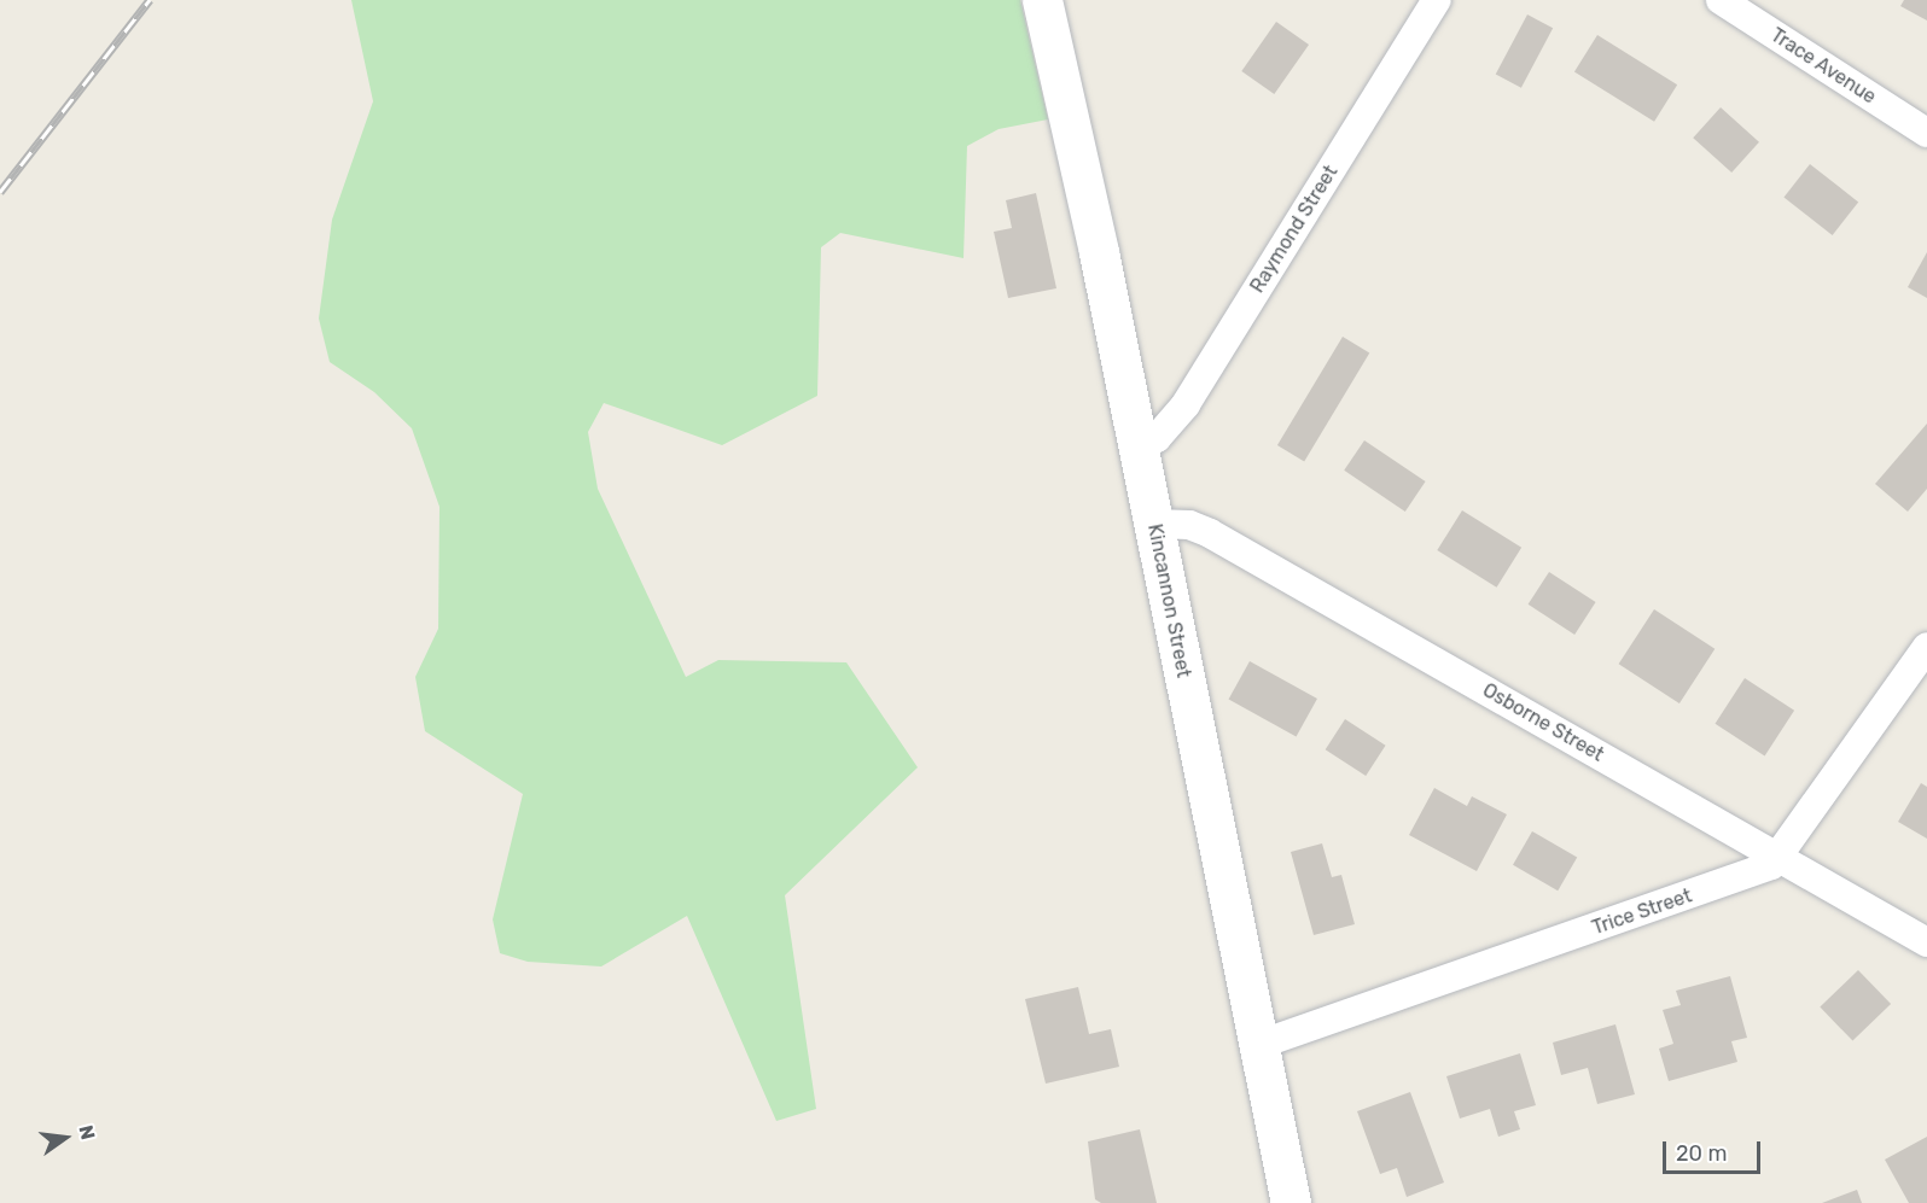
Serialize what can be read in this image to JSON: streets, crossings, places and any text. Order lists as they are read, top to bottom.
{
  "streets": {
    "street": [
      "Trace Avenue",
      "Raymond Street",
      "Kincannon Street",
      "Osborne Street",
      "Trice Street"
    ]
  },
  "crossings": [
    ["Raymond Street", "Kincannon Street"],
    ["Kincannon Street", "Osborne Street"],
    ["Kincannon Street", "Trice Street"],
    ["Osborne Street", "Trice Street"]
  ],
  "scale_bar": "20 m",
  "north": "right"
}
